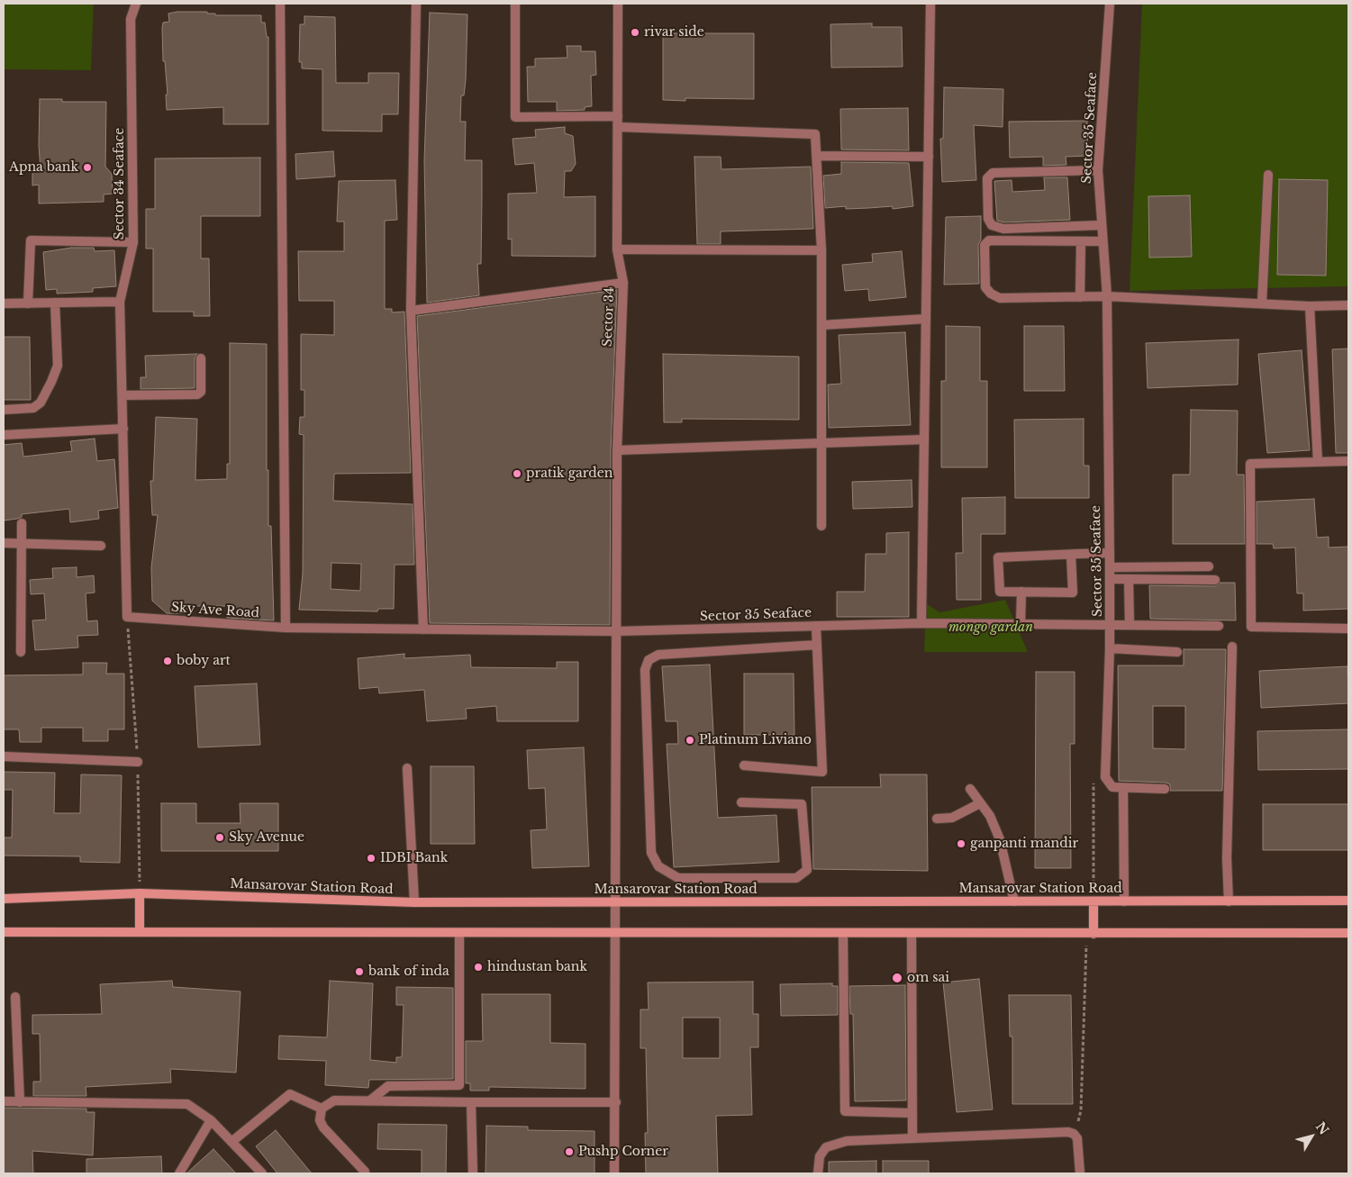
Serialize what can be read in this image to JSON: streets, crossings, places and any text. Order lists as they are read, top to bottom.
{
  "streets": {
    "main road": ["Mansarovar Station Road"],
    "street": [
      "Sector 35 Seaface",
      "Sector 34 Seaface",
      "Sector 34",
      "Sky Ave Road"
    ]
  },
  "crossings": [
    ["Sector 35 Seaface", "Sector 34"],
    ["Sector 35 Seaface", "Sky Ave Road"],
    ["Sector 34 Seaface", "Sky Ave Road"],
    ["Sector 34", "Sky Ave Road"],
    ["Sector 34", "Mansarovar Station Road"]
  ],
  "parks": ["mongo gardan"],
  "places": [
    "rivar side",
    "Apna bank",
    "pratik garden",
    "boby art",
    "Platinum Liviano",
    "Sky Avenue",
    "ganpanti mandir",
    "IDBI Bank",
    "hindustan bank",
    "bank of inda",
    "om sai",
    "Pushp Corner"
  ],
  "north": "top right"
}
